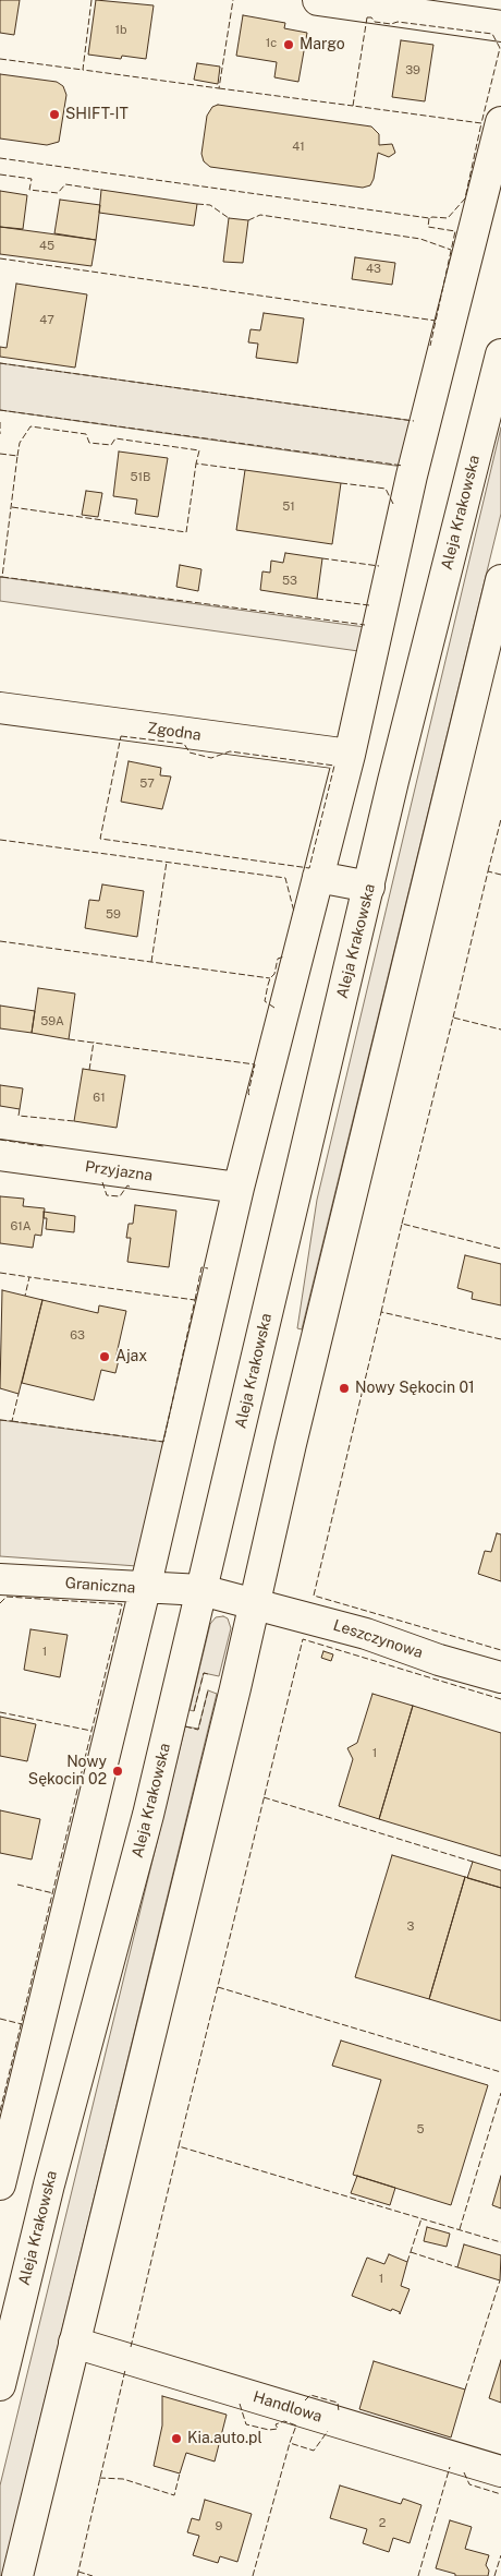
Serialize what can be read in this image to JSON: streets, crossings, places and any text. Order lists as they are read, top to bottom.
{
  "streets": {
    "main road": [
      "Aleja Krakowska",
      "Zgodna",
      "Przyjazna",
      "Graniczna",
      "Leszczynowa",
      "Handlowa"
    ]
  },
  "crossings": [
    ["Aleja Krakowska", "Graniczna"],
    ["Graniczna", "Leszczynowa"]
  ],
  "places": [
    "Margo",
    "SHIFT-IT",
    "Ajax",
    "Nowy Sękocin 01",
    "Nowy Sękocin 02",
    "Kia.auto.pl"
  ],
  "house_numbers": [
    "1b",
    "1c",
    "39",
    "41",
    "45",
    "43",
    "47",
    "51B",
    "51",
    "53",
    "57",
    "59",
    "59A",
    "61",
    "61A",
    "63",
    "1",
    "1",
    "3",
    "5",
    "1",
    "2",
    "9"
  ]
}
